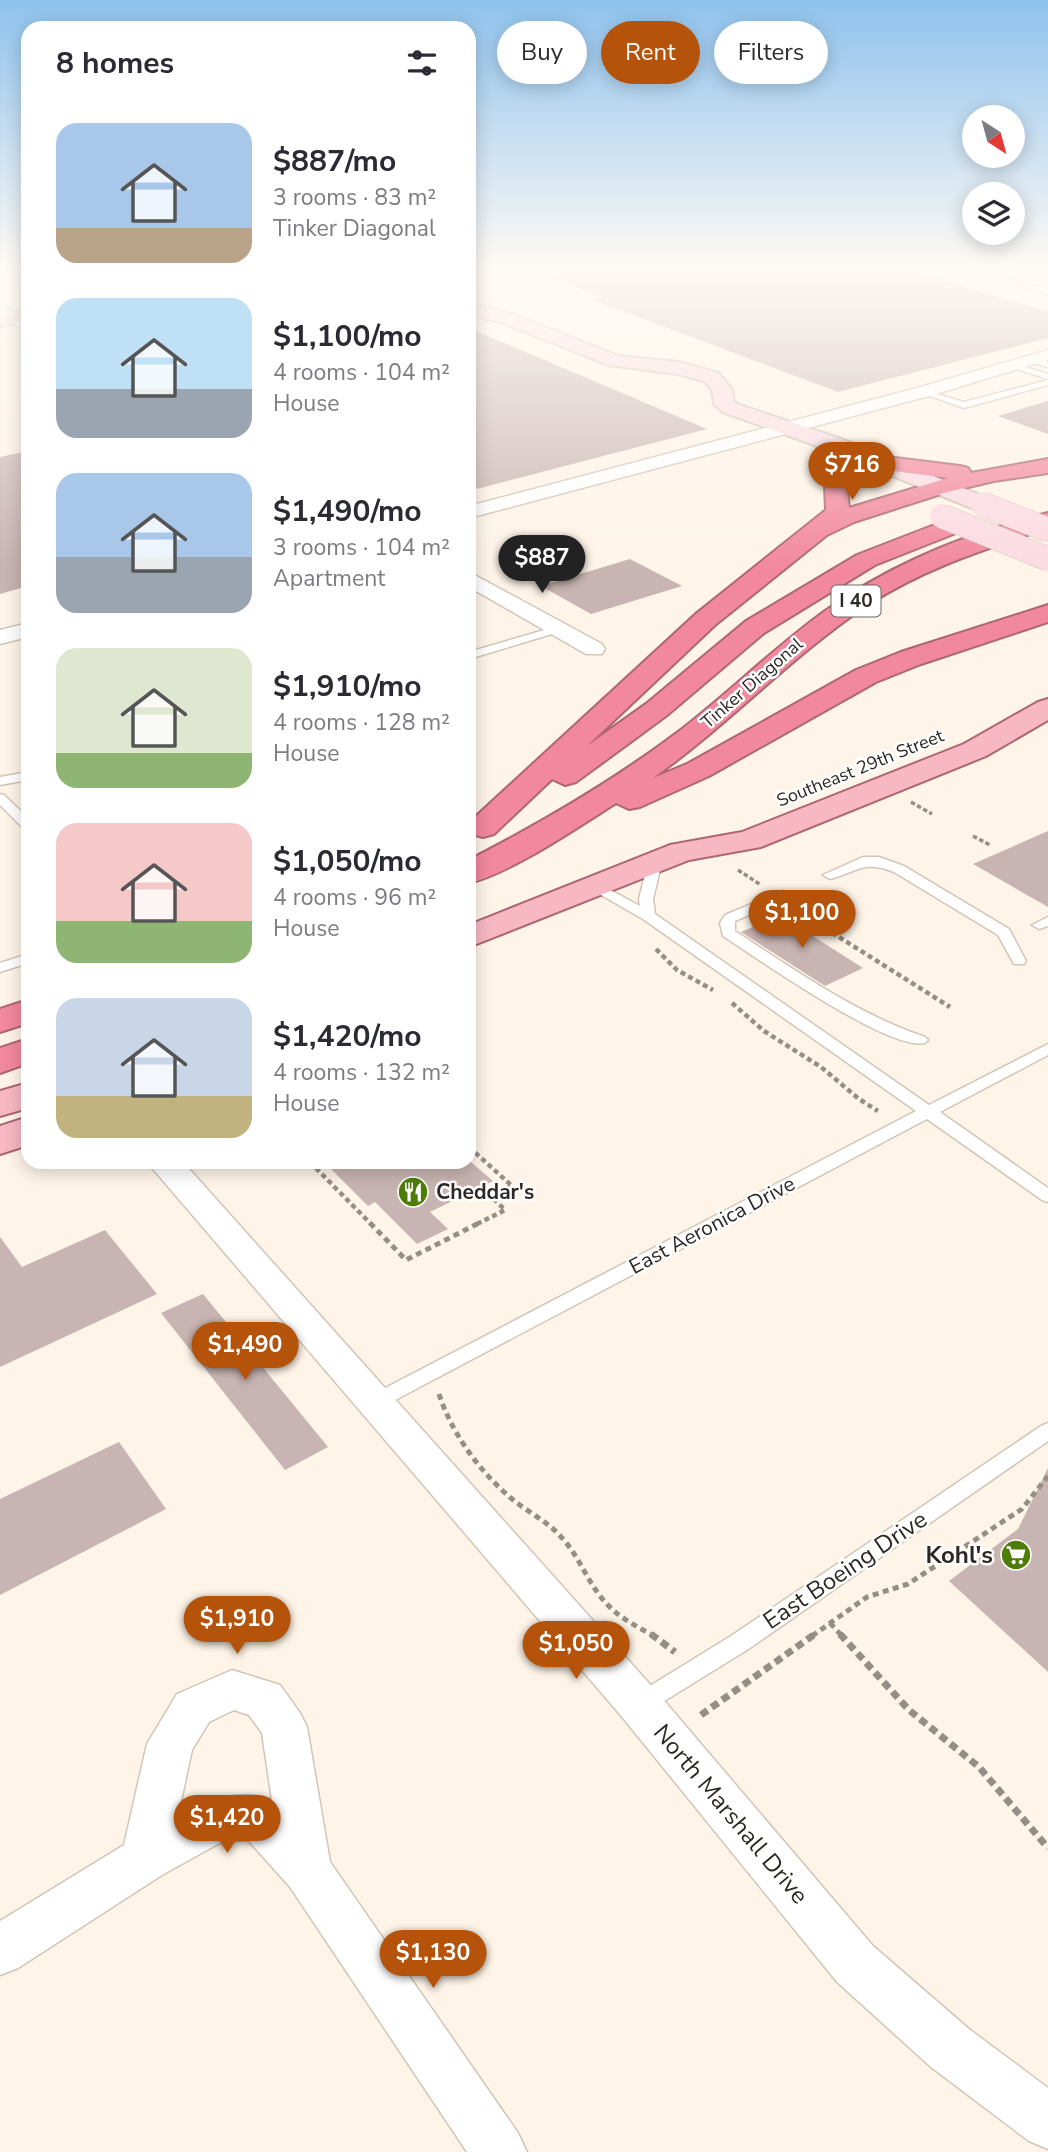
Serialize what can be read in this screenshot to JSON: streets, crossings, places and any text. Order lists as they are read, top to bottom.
{
  "streets": {
    "highway": ["I 40", "Tinker Diagonal"],
    "main road": ["Southeast 29th Street"],
    "street": ["North Marshall Drive"],
    "lane": ["East Aeronica Drive", "East Boeing Drive"]
  },
  "crossings": [
    ["East Aeronica Drive", "North Marshall Drive"],
    ["East Boeing Drive", "North Marshall Drive"]
  ],
  "places": {
    "restaurant": ["Cheddar's"],
    "supermarket": ["Kohl's"]
  },
  "north": "bottom right",
  "page": {
    "chip": ["Buy", "Rent", "Filters"],
    "heading": "8 homes",
    "list": [
      {
        "name": "$887/mo",
        "note": "3 rooms · 83 m² · Tinker Diagonal"
      },
      {
        "name": "$1,100/mo",
        "note": "4 rooms · 104 m² · House"
      },
      {
        "name": "$1,490/mo",
        "note": "3 rooms · 104 m² · Apartment"
      },
      {
        "name": "$1,910/mo",
        "note": "4 rooms · 128 m² · House"
      },
      {
        "name": "$1,050/mo",
        "note": "4 rooms · 96 m² · House"
      },
      {
        "name": "$1,420/mo",
        "note": "4 rooms · 132 m² · House"
      }
    ],
    "price": [
      "$716",
      "$887",
      "$1,100",
      "$1,490",
      "$1,910",
      "$1,050",
      "$1,420",
      "$1,130"
    ]
  }
}
